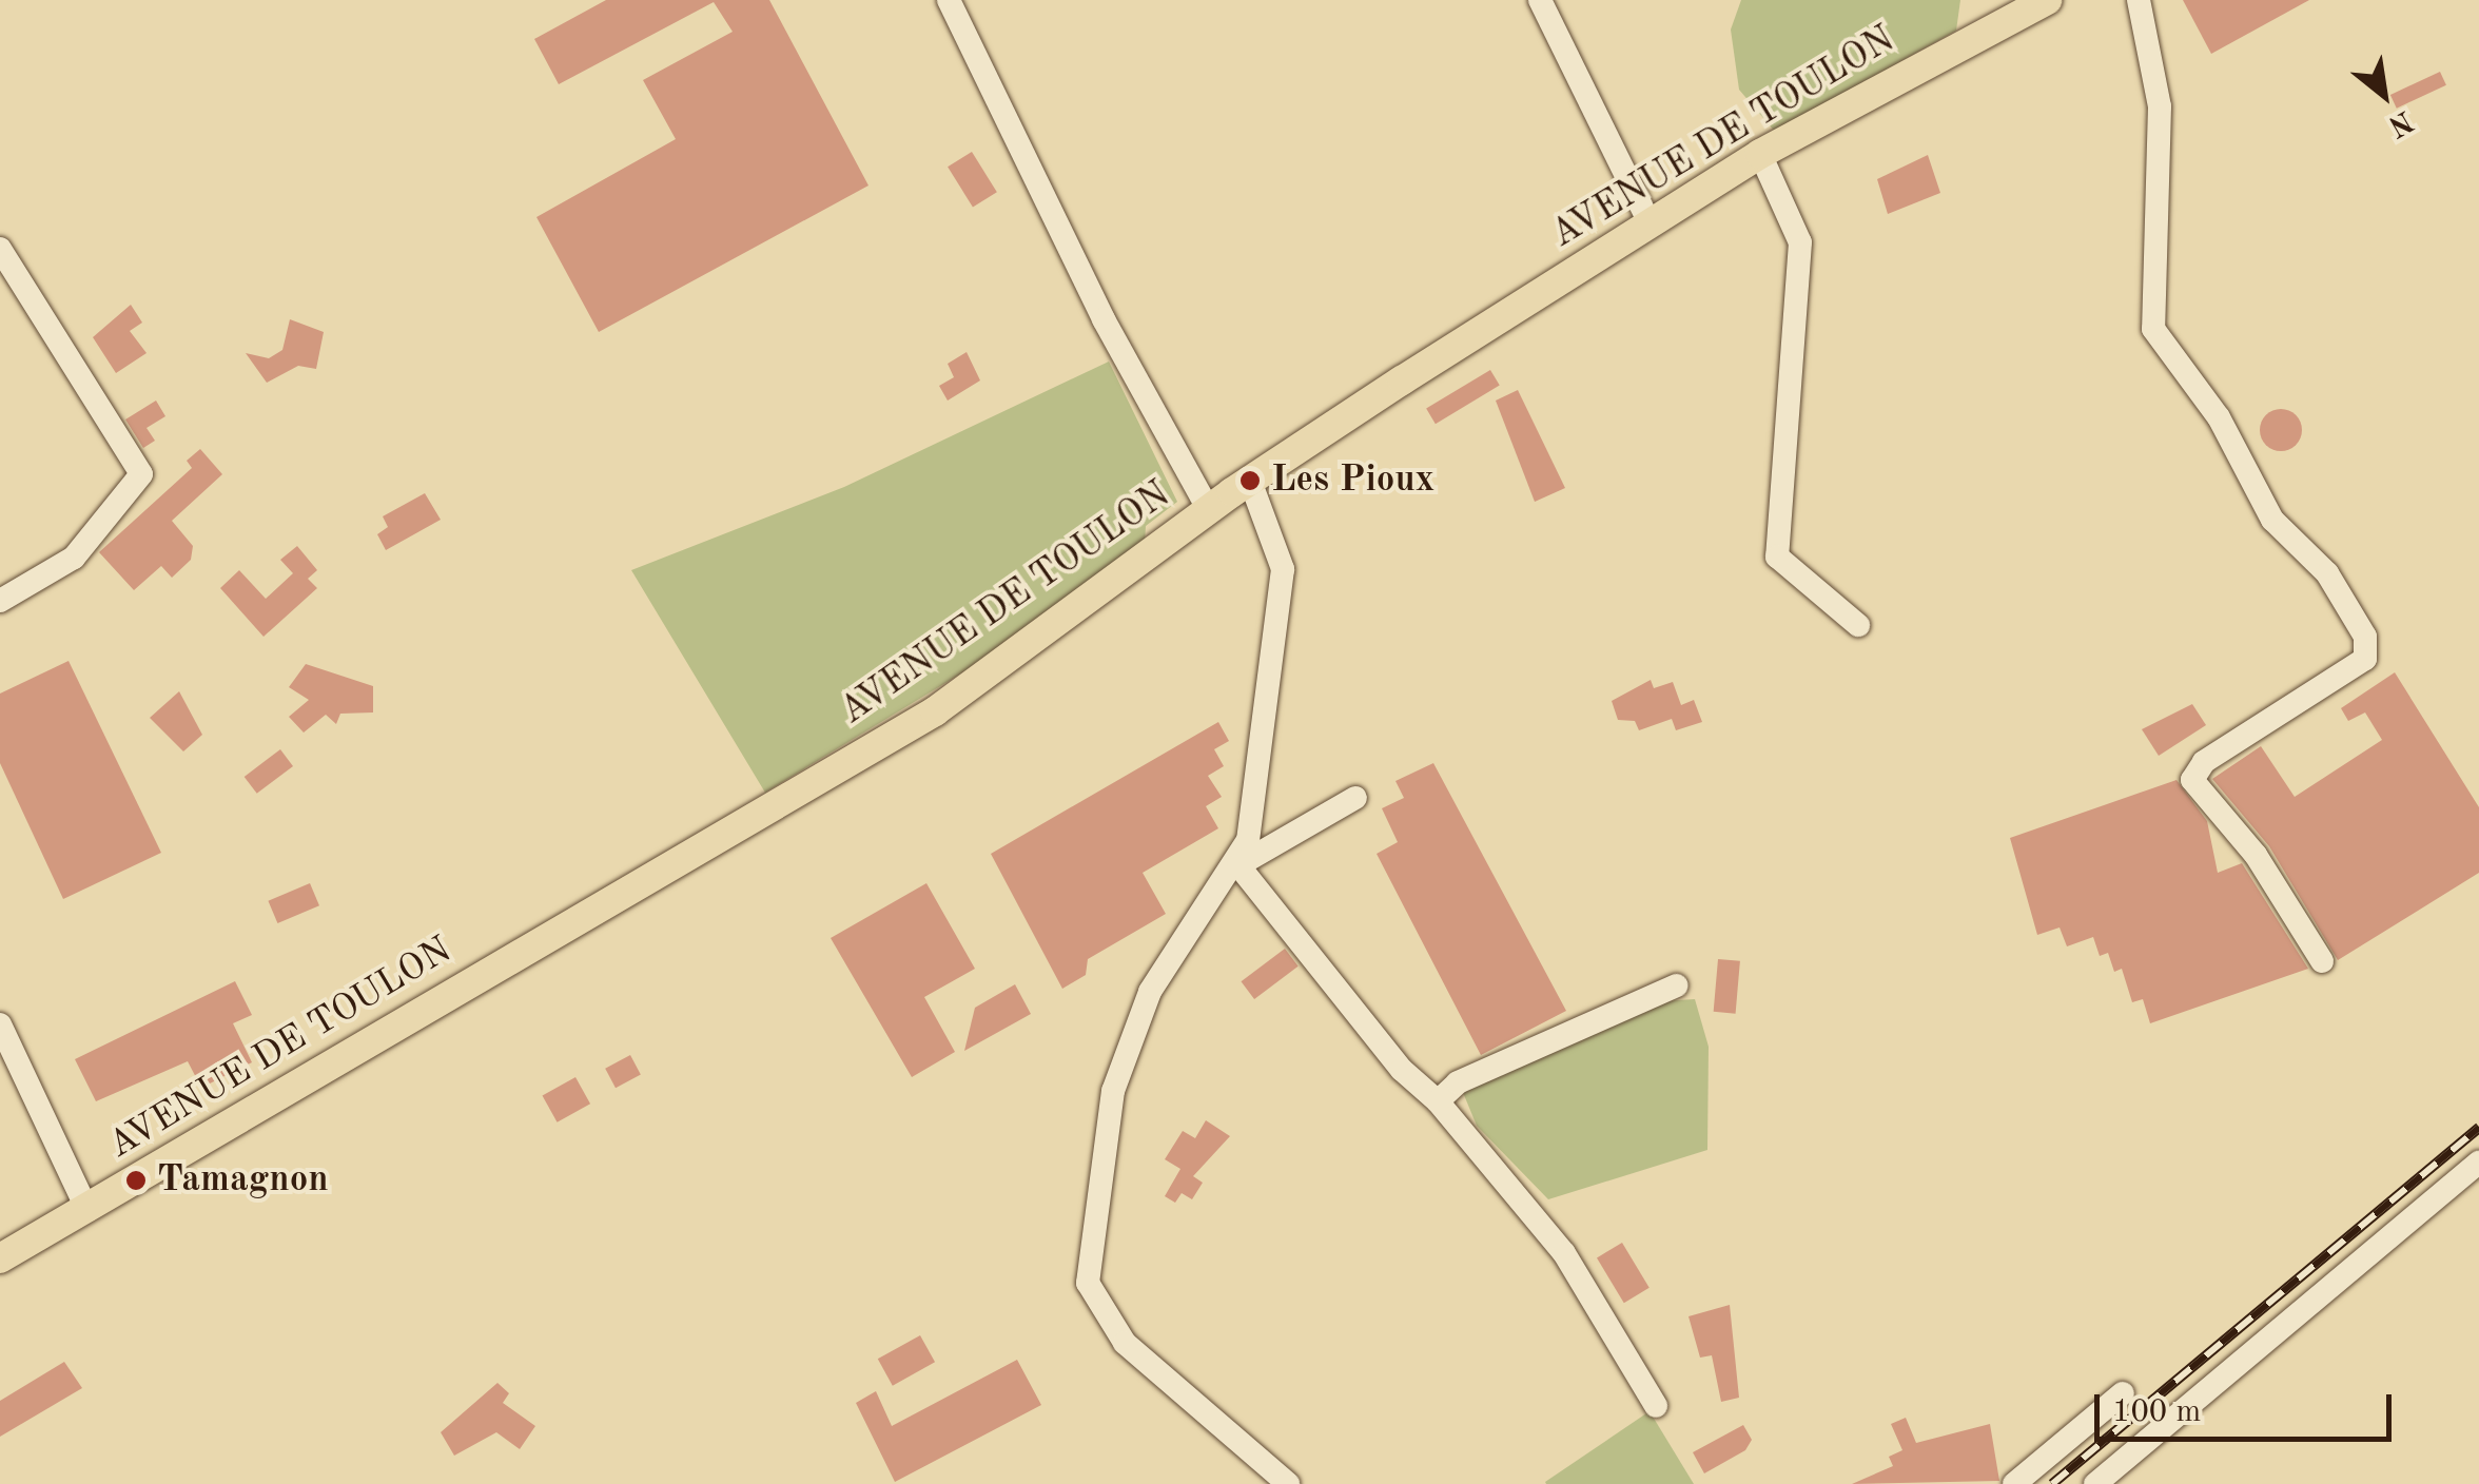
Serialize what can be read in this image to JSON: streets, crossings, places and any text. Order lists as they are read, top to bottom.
{
  "streets": {
    "main road": ["AVENUE DE TOULON"]
  },
  "places": ["Les Pioux", "Tamagnon"],
  "scale_bar": "100 m",
  "north": "bottom right"
}
